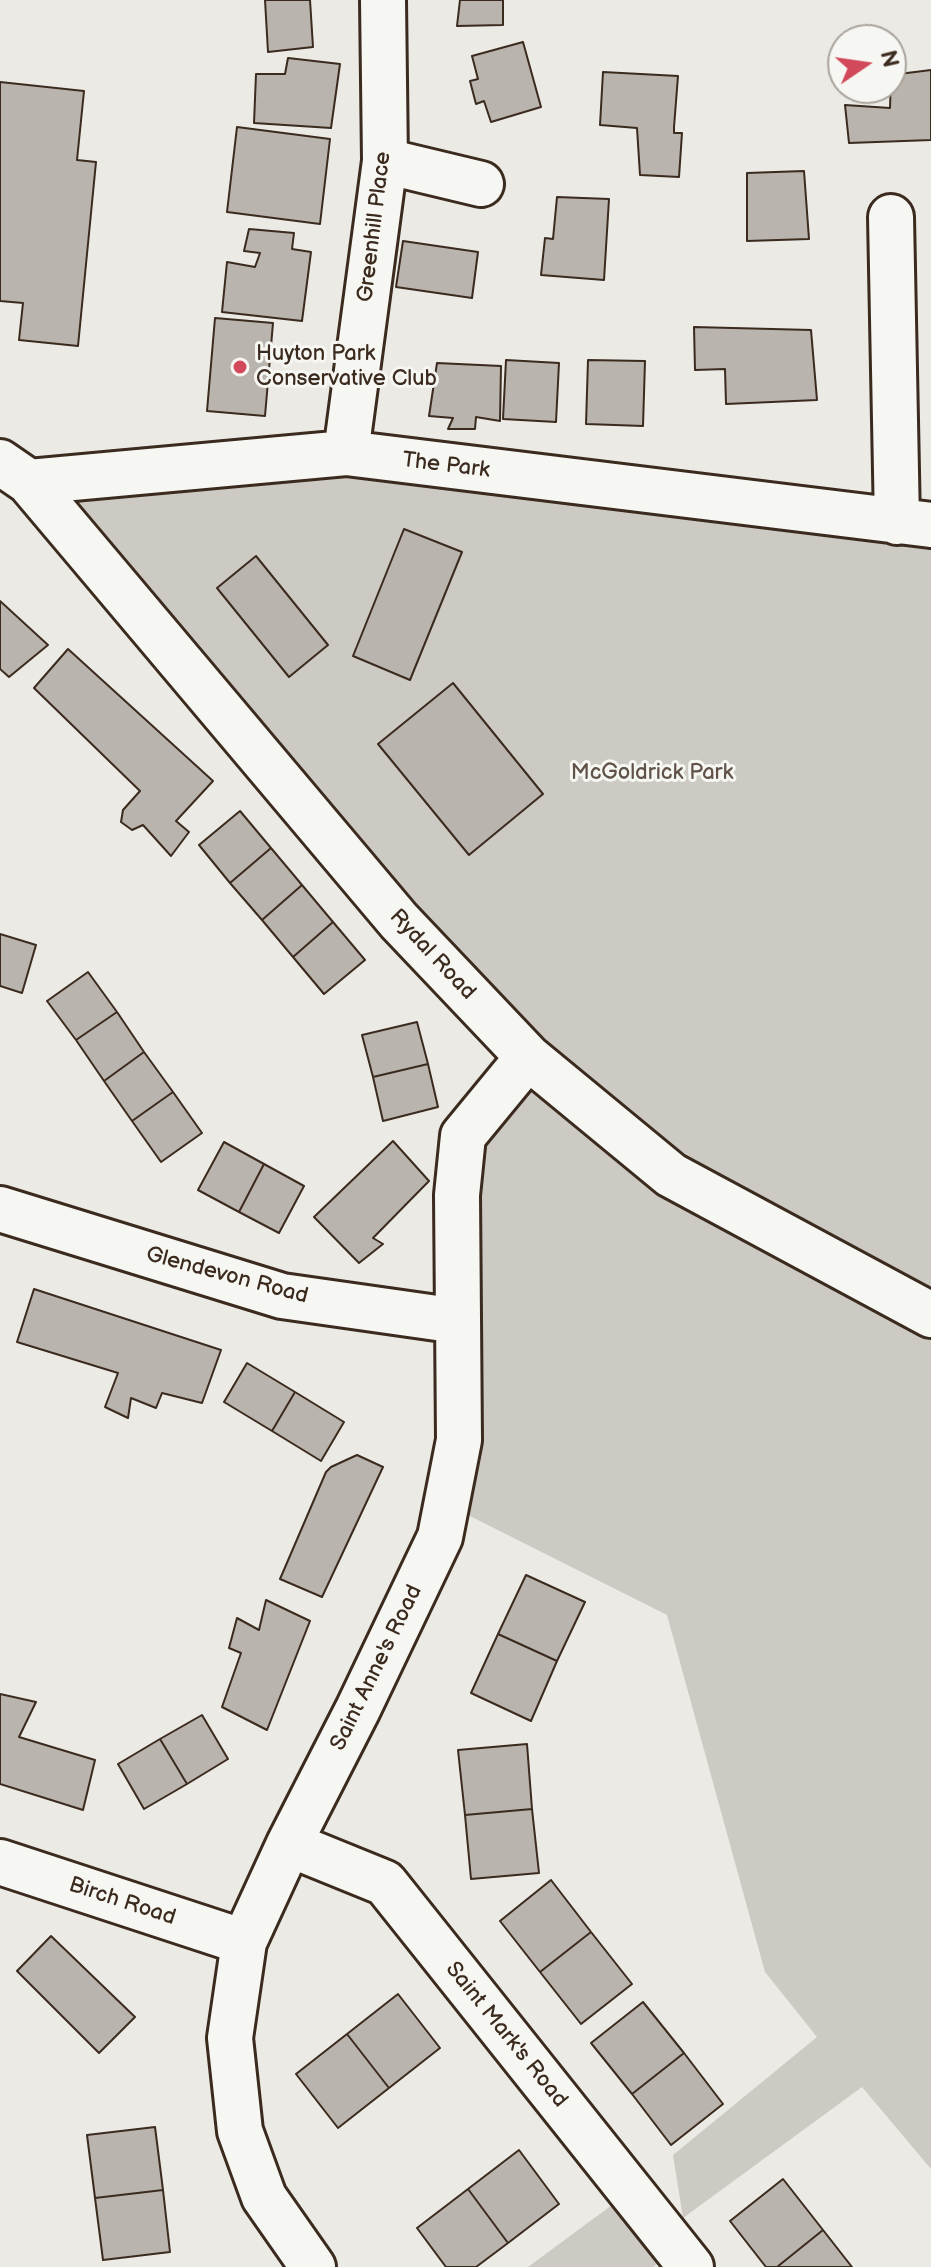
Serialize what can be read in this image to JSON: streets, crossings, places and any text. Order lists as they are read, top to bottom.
{
  "streets": {
    "street": [
      "Greenhill Place",
      "The Park",
      "Rydal Road",
      "Glendevon Road",
      "Saint Anne's Road",
      "Birch Road",
      "Saint Mark's Road"
    ]
  },
  "crossings": [
    ["Greenhill Place", "The Park"],
    ["The Park", "Rydal Road"],
    ["Rydal Road", "Saint Anne's Road"],
    ["Glendevon Road", "Saint Anne's Road"],
    ["Saint Anne's Road", "Birch Road"],
    ["Saint Anne's Road", "Saint Mark's Road"]
  ],
  "parks": ["McGoldrick Park"],
  "places": ["Huyton Park Conservative Club"],
  "north": "right"
}
